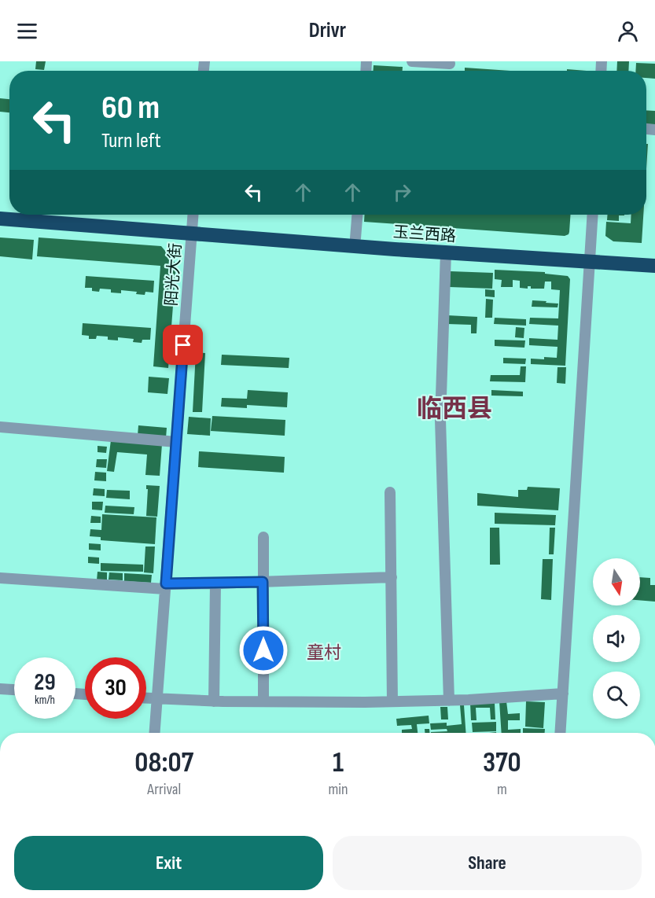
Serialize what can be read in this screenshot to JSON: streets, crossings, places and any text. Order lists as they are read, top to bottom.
{
  "streets": {
    "highway": ["玉兰西路"],
    "street": ["阳光大街"]
  },
  "crossings": [
    ["玉兰西路", "阳光大街"]
  ],
  "districts": ["临西县", "童村"],
  "north": "bottom",
  "page": {
    "header": "Drivr",
    "turn": ["60 m", "Turn left"],
    "speed": "29 km/h",
    "limit": "30",
    "eta": [
      "08:07",
      "Arrival",
      "1",
      "min",
      "370",
      "m"
    ],
    "buttons": ["Exit", "Share"]
  }
}
